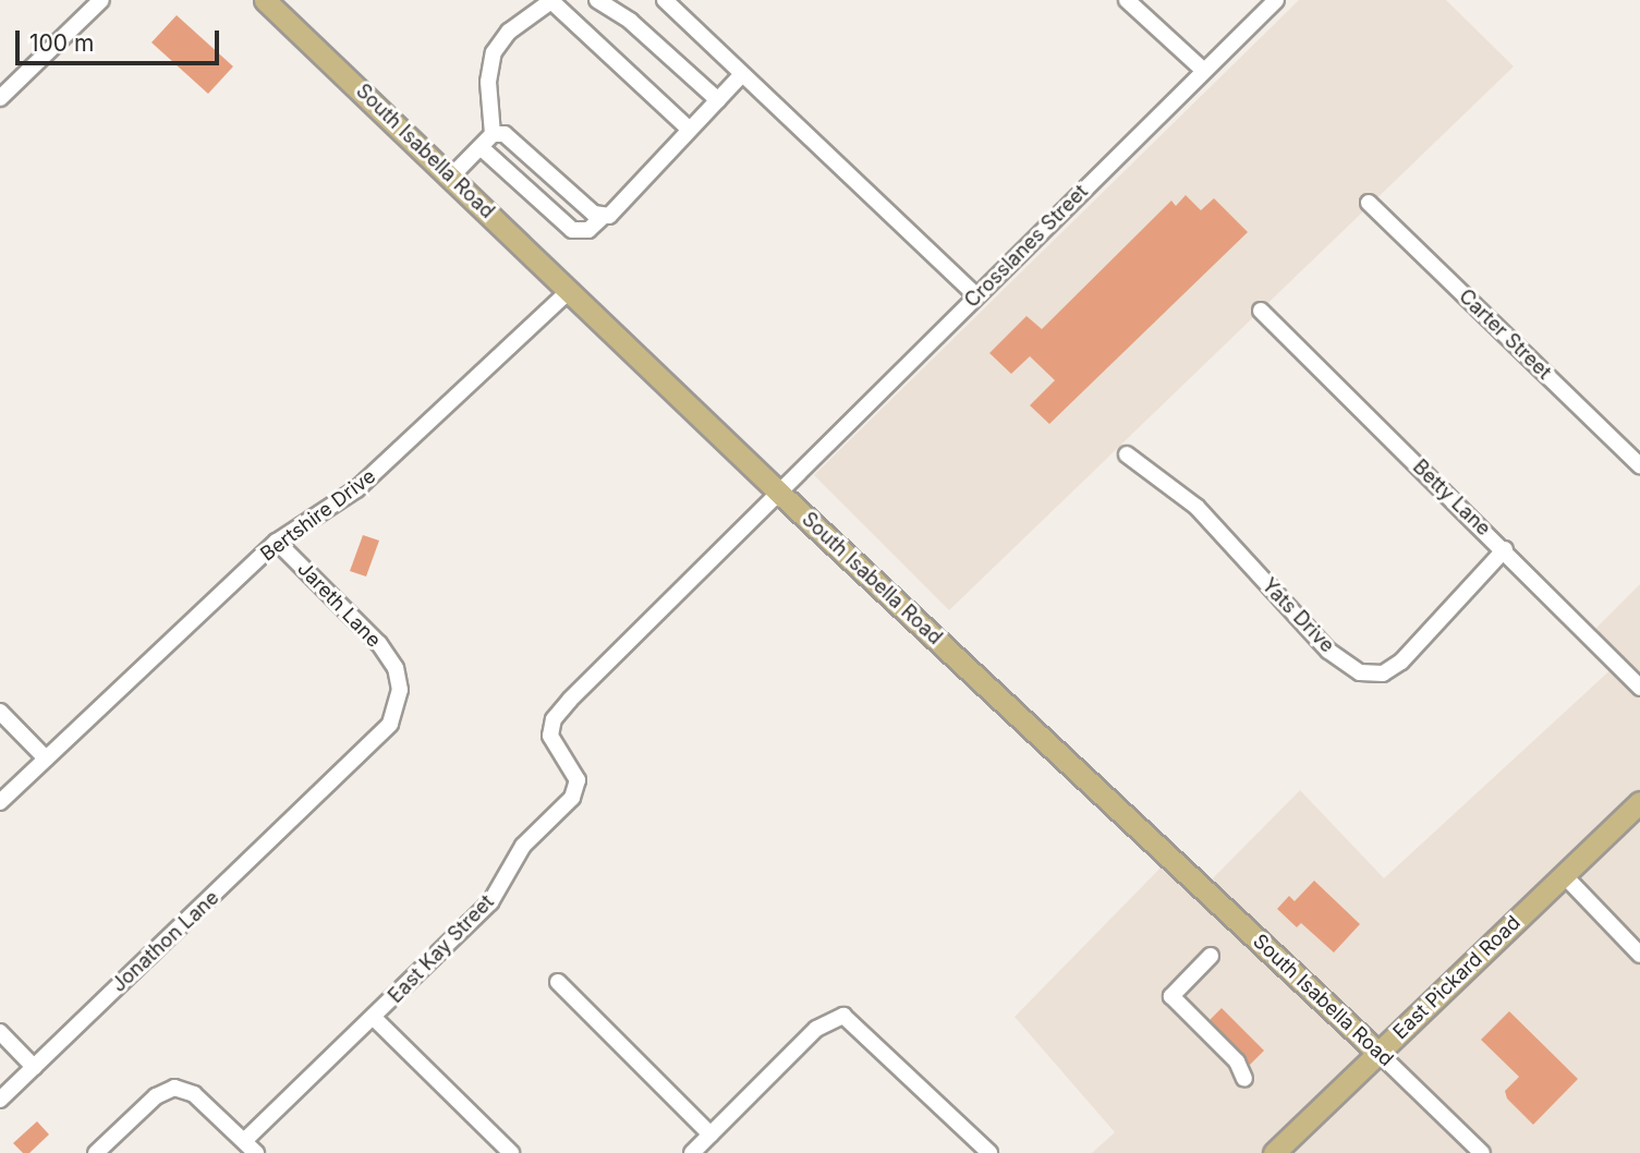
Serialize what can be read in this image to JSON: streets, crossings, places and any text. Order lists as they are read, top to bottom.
{
  "streets": {
    "main road": ["South Isabella Road", "East Pickard Road"],
    "street": [
      "Crosslanes Street",
      "Carter Street",
      "Betty Lane",
      "Bertshire Drive",
      "Jareth Lane",
      "Yats Drive",
      "Jonathon Lane",
      "East Kay Street"
    ]
  },
  "crossings": [
    ["South Isabella Road", "Crosslanes Street"],
    ["South Isabella Road", "Bertshire Drive"],
    ["South Isabella Road", "East Kay Street"],
    ["South Isabella Road", "East Pickard Road"],
    ["Crosslanes Street", "East Kay Street"],
    ["Betty Lane", "Yats Drive"],
    ["Bertshire Drive", "Jareth Lane"],
    ["Jareth Lane", "Jonathon Lane"]
  ],
  "scale_bar": "100 m"
}
